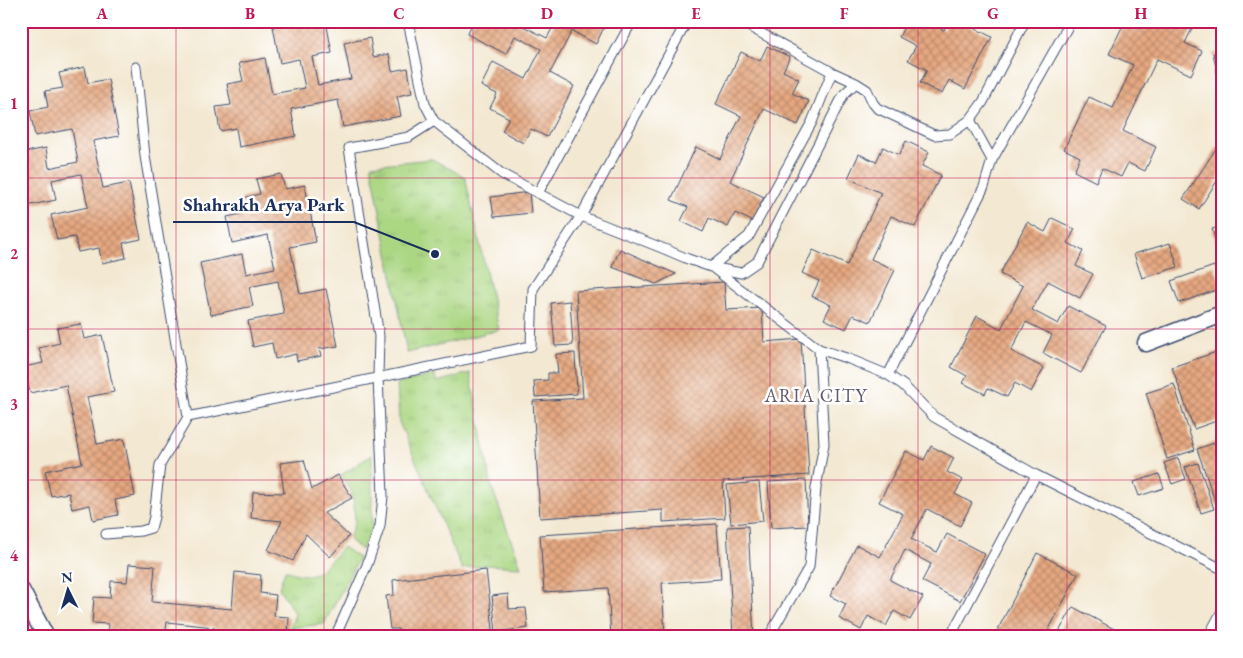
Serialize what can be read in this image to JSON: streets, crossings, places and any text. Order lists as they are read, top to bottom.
{
  "districts": ["ARIA CITY"],
  "places": ["Shahrakh Arya Park"],
  "north": "top",
  "grid": {
    "columns": [
      "A",
      "B",
      "C",
      "D",
      "E",
      "F",
      "G",
      "H"
    ],
    "rows": [
      "1",
      "2",
      "3",
      "4"
    ]
  }
}
